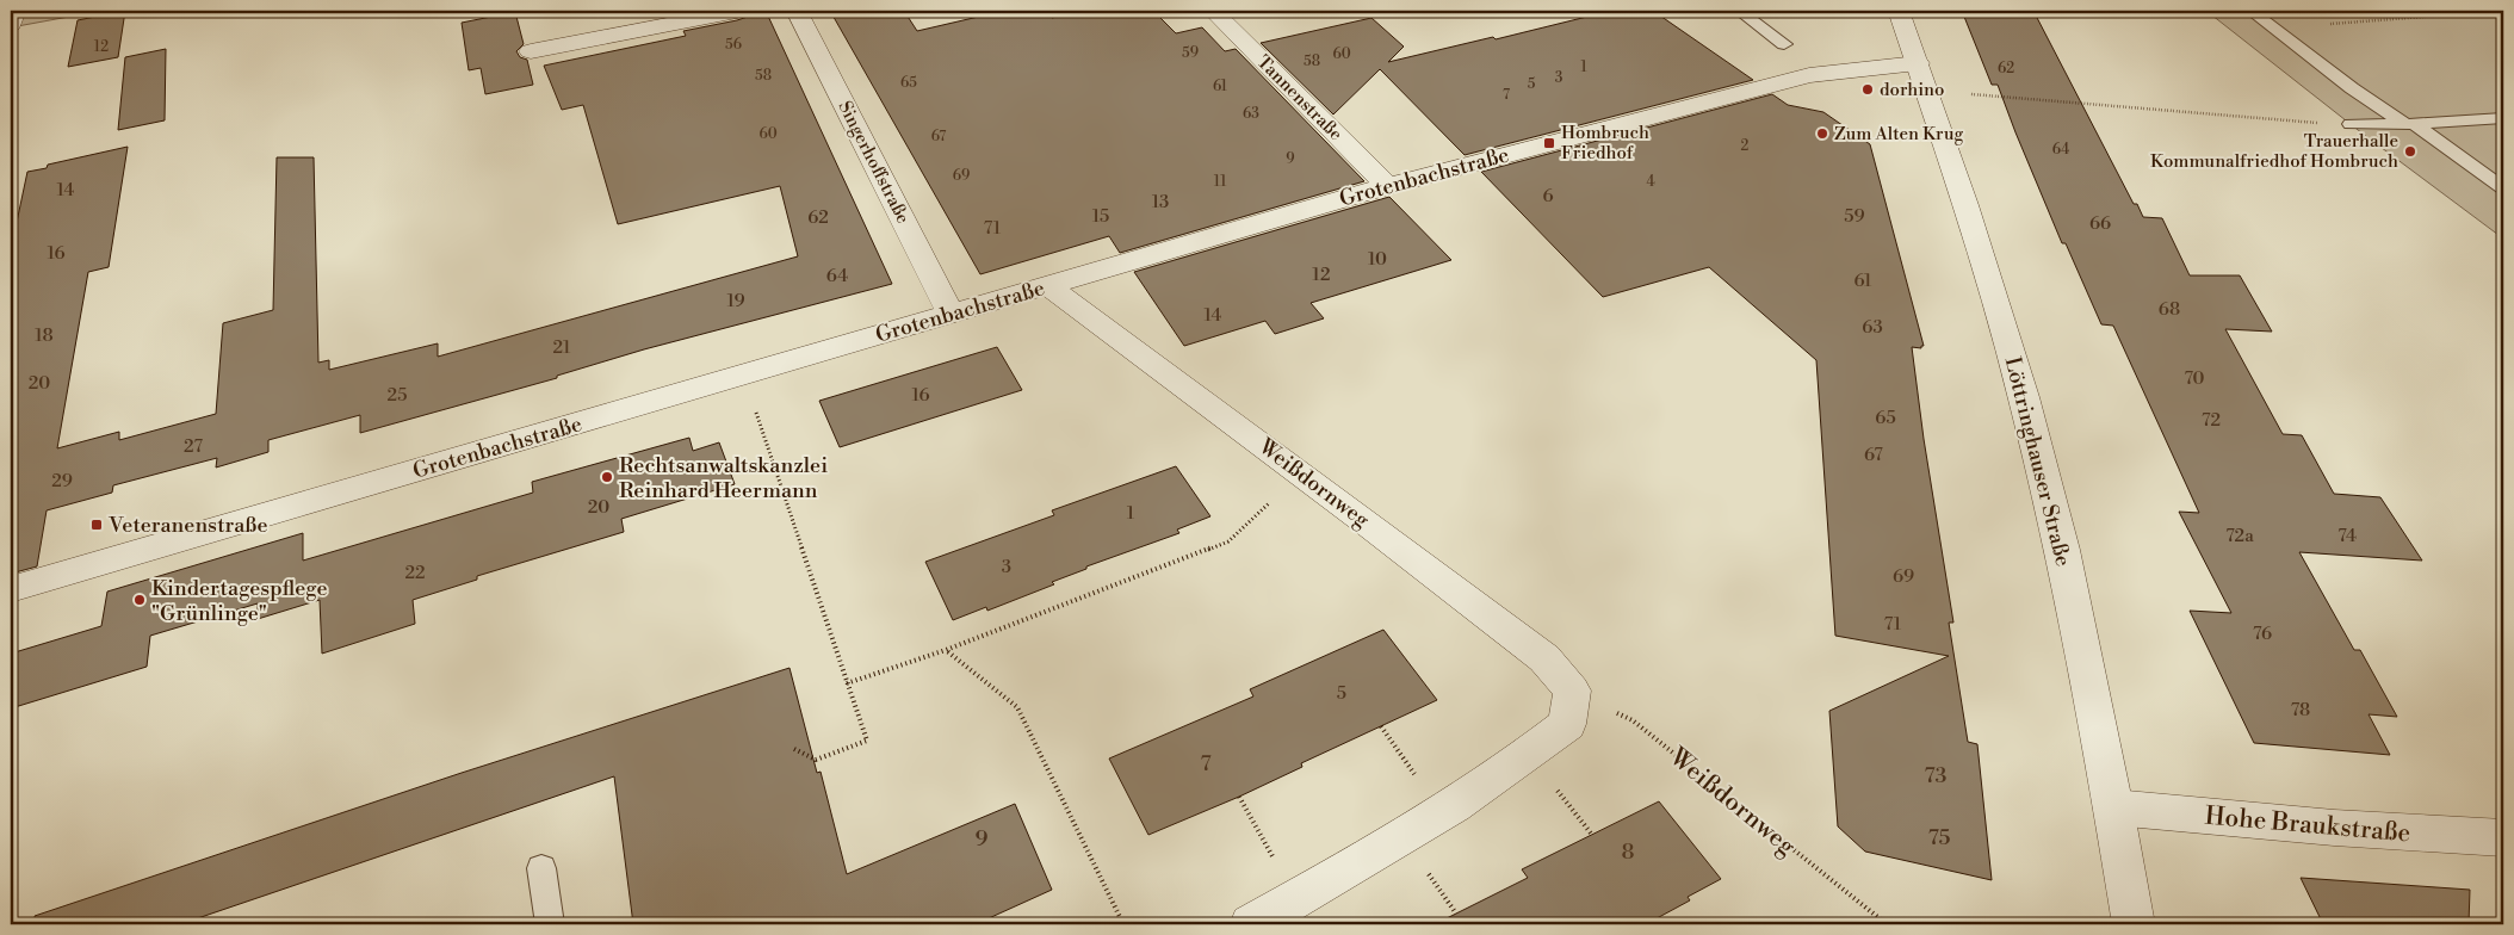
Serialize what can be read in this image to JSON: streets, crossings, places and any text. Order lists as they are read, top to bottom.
{
  "streets": {
    "street": [
      "Tannenstraße",
      "Singerhoffstraße",
      "Grotenbachstraße",
      "Löttringhauser Straße",
      "Weißdornweg",
      "Hohe Braukstraße"
    ]
  },
  "crossings": [
    ["Tannenstraße", "Grotenbachstraße"],
    ["Singerhoffstraße", "Grotenbachstraße"],
    ["Grotenbachstraße", "Löttringhauser Straße"],
    ["Grotenbachstraße", "Weißdornweg"],
    ["Löttringhauser Straße", "Hohe Braukstraße"]
  ],
  "places": {
    "other": [
      "dorhino",
      "Zum Alten Krug",
      "Trauerhalle Kommunalfriedhof Hombruch",
      "Rechtsanwaltskanzlei Reinhard Heermann",
      "Kindertagespflege \"Grünlinge\""
    ],
    "transit": ["Hombruch Friedhof", "Veteranenstraße"]
  },
  "house_numbers": [
    "56",
    "12",
    "59",
    "60",
    "58",
    "1",
    "62",
    "58",
    "3",
    "65",
    "5",
    "61",
    "7",
    "63",
    "60",
    "67",
    "2",
    "64",
    "9",
    "69",
    "11",
    "4",
    "14",
    "6",
    "13",
    "15",
    "59",
    "62",
    "66",
    "71",
    "16",
    "10",
    "12",
    "64",
    "61",
    "19",
    "68",
    "14",
    "63",
    "18",
    "21",
    "70",
    "20",
    "25",
    "16",
    "65",
    "72",
    "27",
    "67",
    "29",
    "20",
    "1",
    "72a",
    "74",
    "3",
    "22",
    "69",
    "71",
    "76",
    "5",
    "78",
    "7",
    "73",
    "75",
    "9",
    "8"
  ]
}
